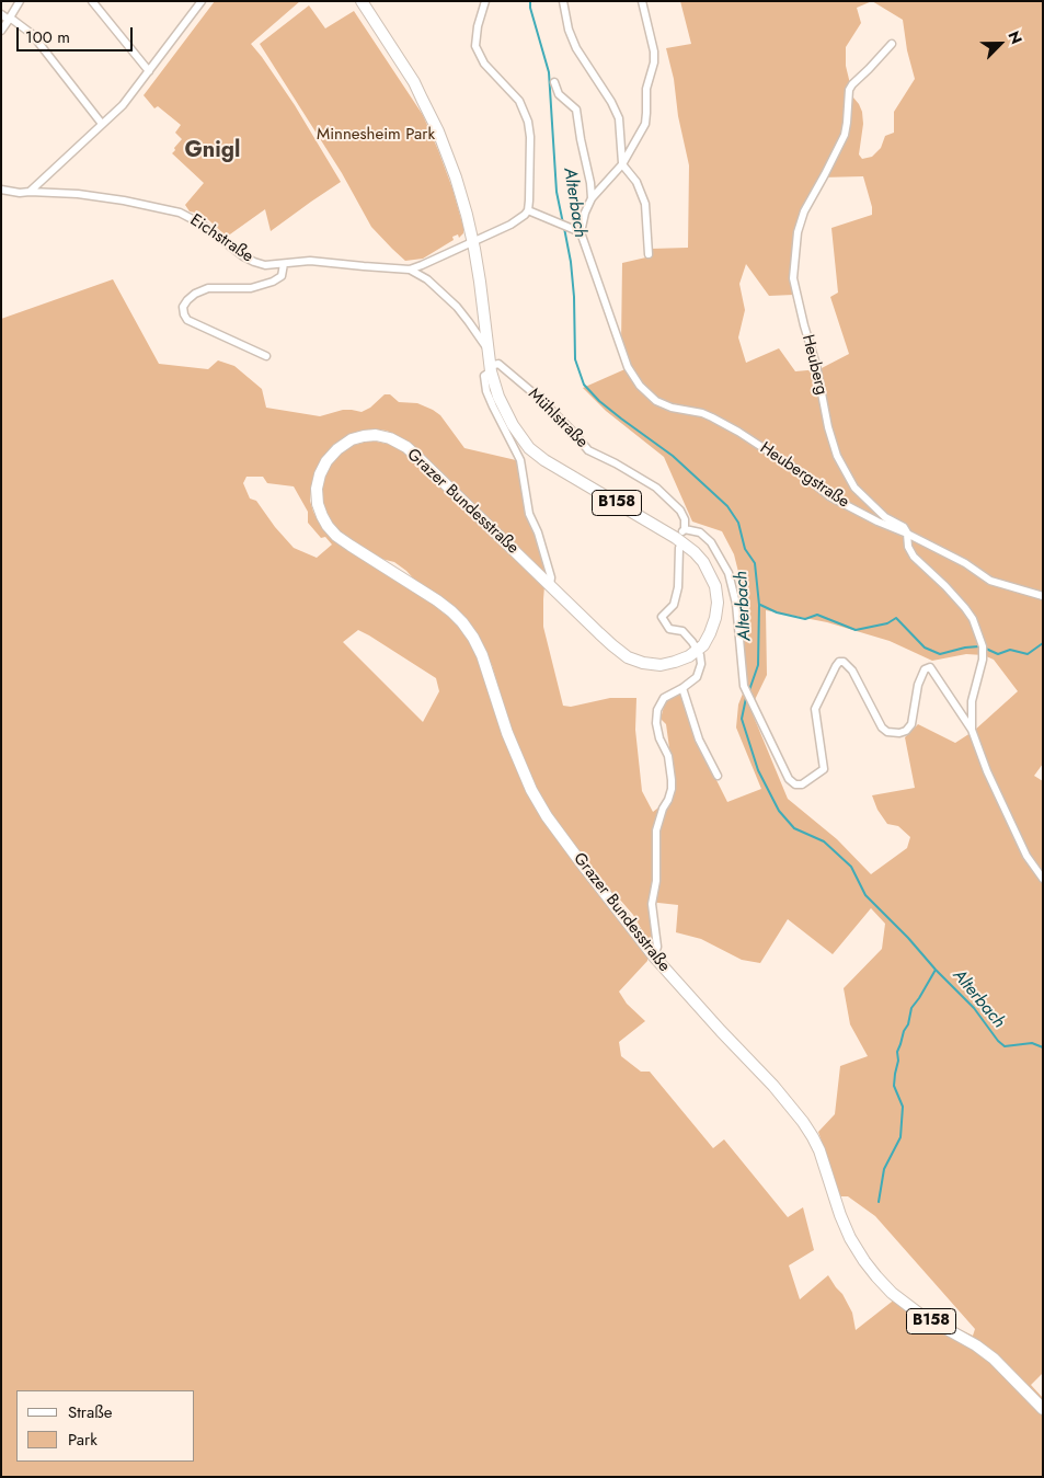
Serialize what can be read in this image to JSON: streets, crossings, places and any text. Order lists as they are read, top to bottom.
{
  "streets": {
    "main road": ["Grazer Bundesstraße", "B158"],
    "street": [
      "Eichstraße",
      "Heuberg",
      "Mühlstraße",
      "Heubergstraße"
    ]
  },
  "crossings": [
    ["Eichstraße", "B158"],
    ["Heuberg", "Heubergstraße"],
    ["Mühlstraße", "Grazer Bundesstraße"],
    ["Mühlstraße", "B158"],
    ["Grazer Bundesstraße", "B158"]
  ],
  "districts": ["Gnigl"],
  "water": ["Alterbach"],
  "parks": ["Minnesheim Park"],
  "legend": ["Straße", "Park"],
  "scale_bar": "100 m",
  "north": "top right"
}
